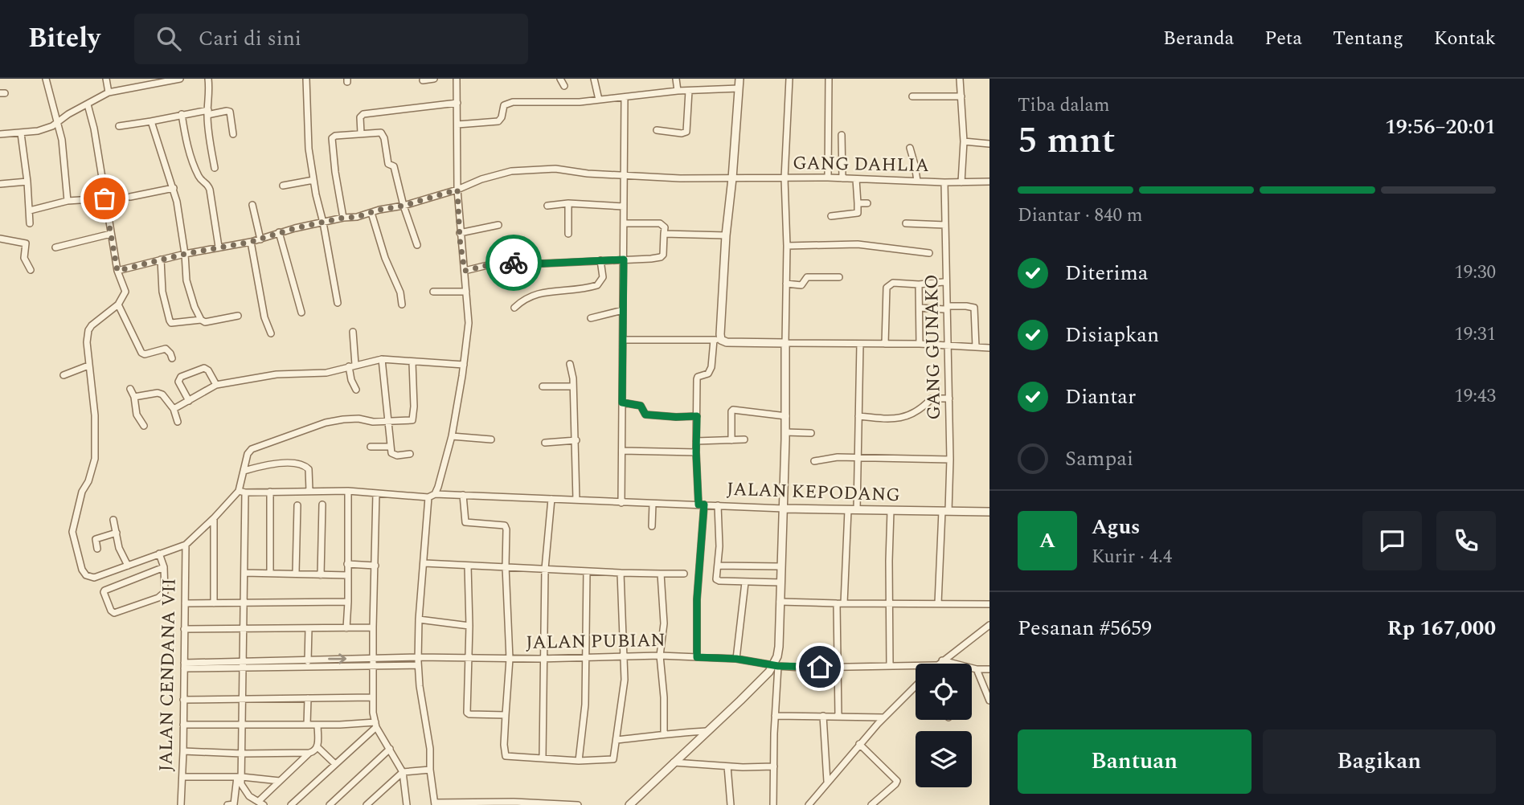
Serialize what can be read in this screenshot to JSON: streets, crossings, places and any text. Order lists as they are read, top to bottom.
{
  "streets": {
    "street": [
      "GANG DAHLIA",
      "GANG GUNAKO",
      "JALAN KEPODANG",
      "JALAN PUBIAN",
      "JALAN CENDANA VII"
    ]
  },
  "crossings": [
    ["GANG DAHLIA", "GANG GUNAKO"],
    ["GANG GUNAKO", "JALAN KEPODANG"]
  ],
  "page": {
    "header": "Bitely",
    "search": "Cari di sini",
    "nav": [
      "Beranda",
      "Peta",
      "Tentang",
      "Kontak"
    ],
    "heading": ["5 mnt", "Tiba dalam", "19:56–20:01"],
    "panel": [
      "Agus",
      "Kurir · 4.4",
      "Pesanan #5659",
      "Rp 167,000"
    ],
    "bar": "Diantar · 840 m",
    "list": [
      ["Diterima", "19:30"],
      ["Disiapkan", "19:31"],
      ["Diantar", "19:43"],
      "Sampai"
    ],
    "round": "A",
    "buttons": ["Bantuan", "Bagikan"]
  }
}
